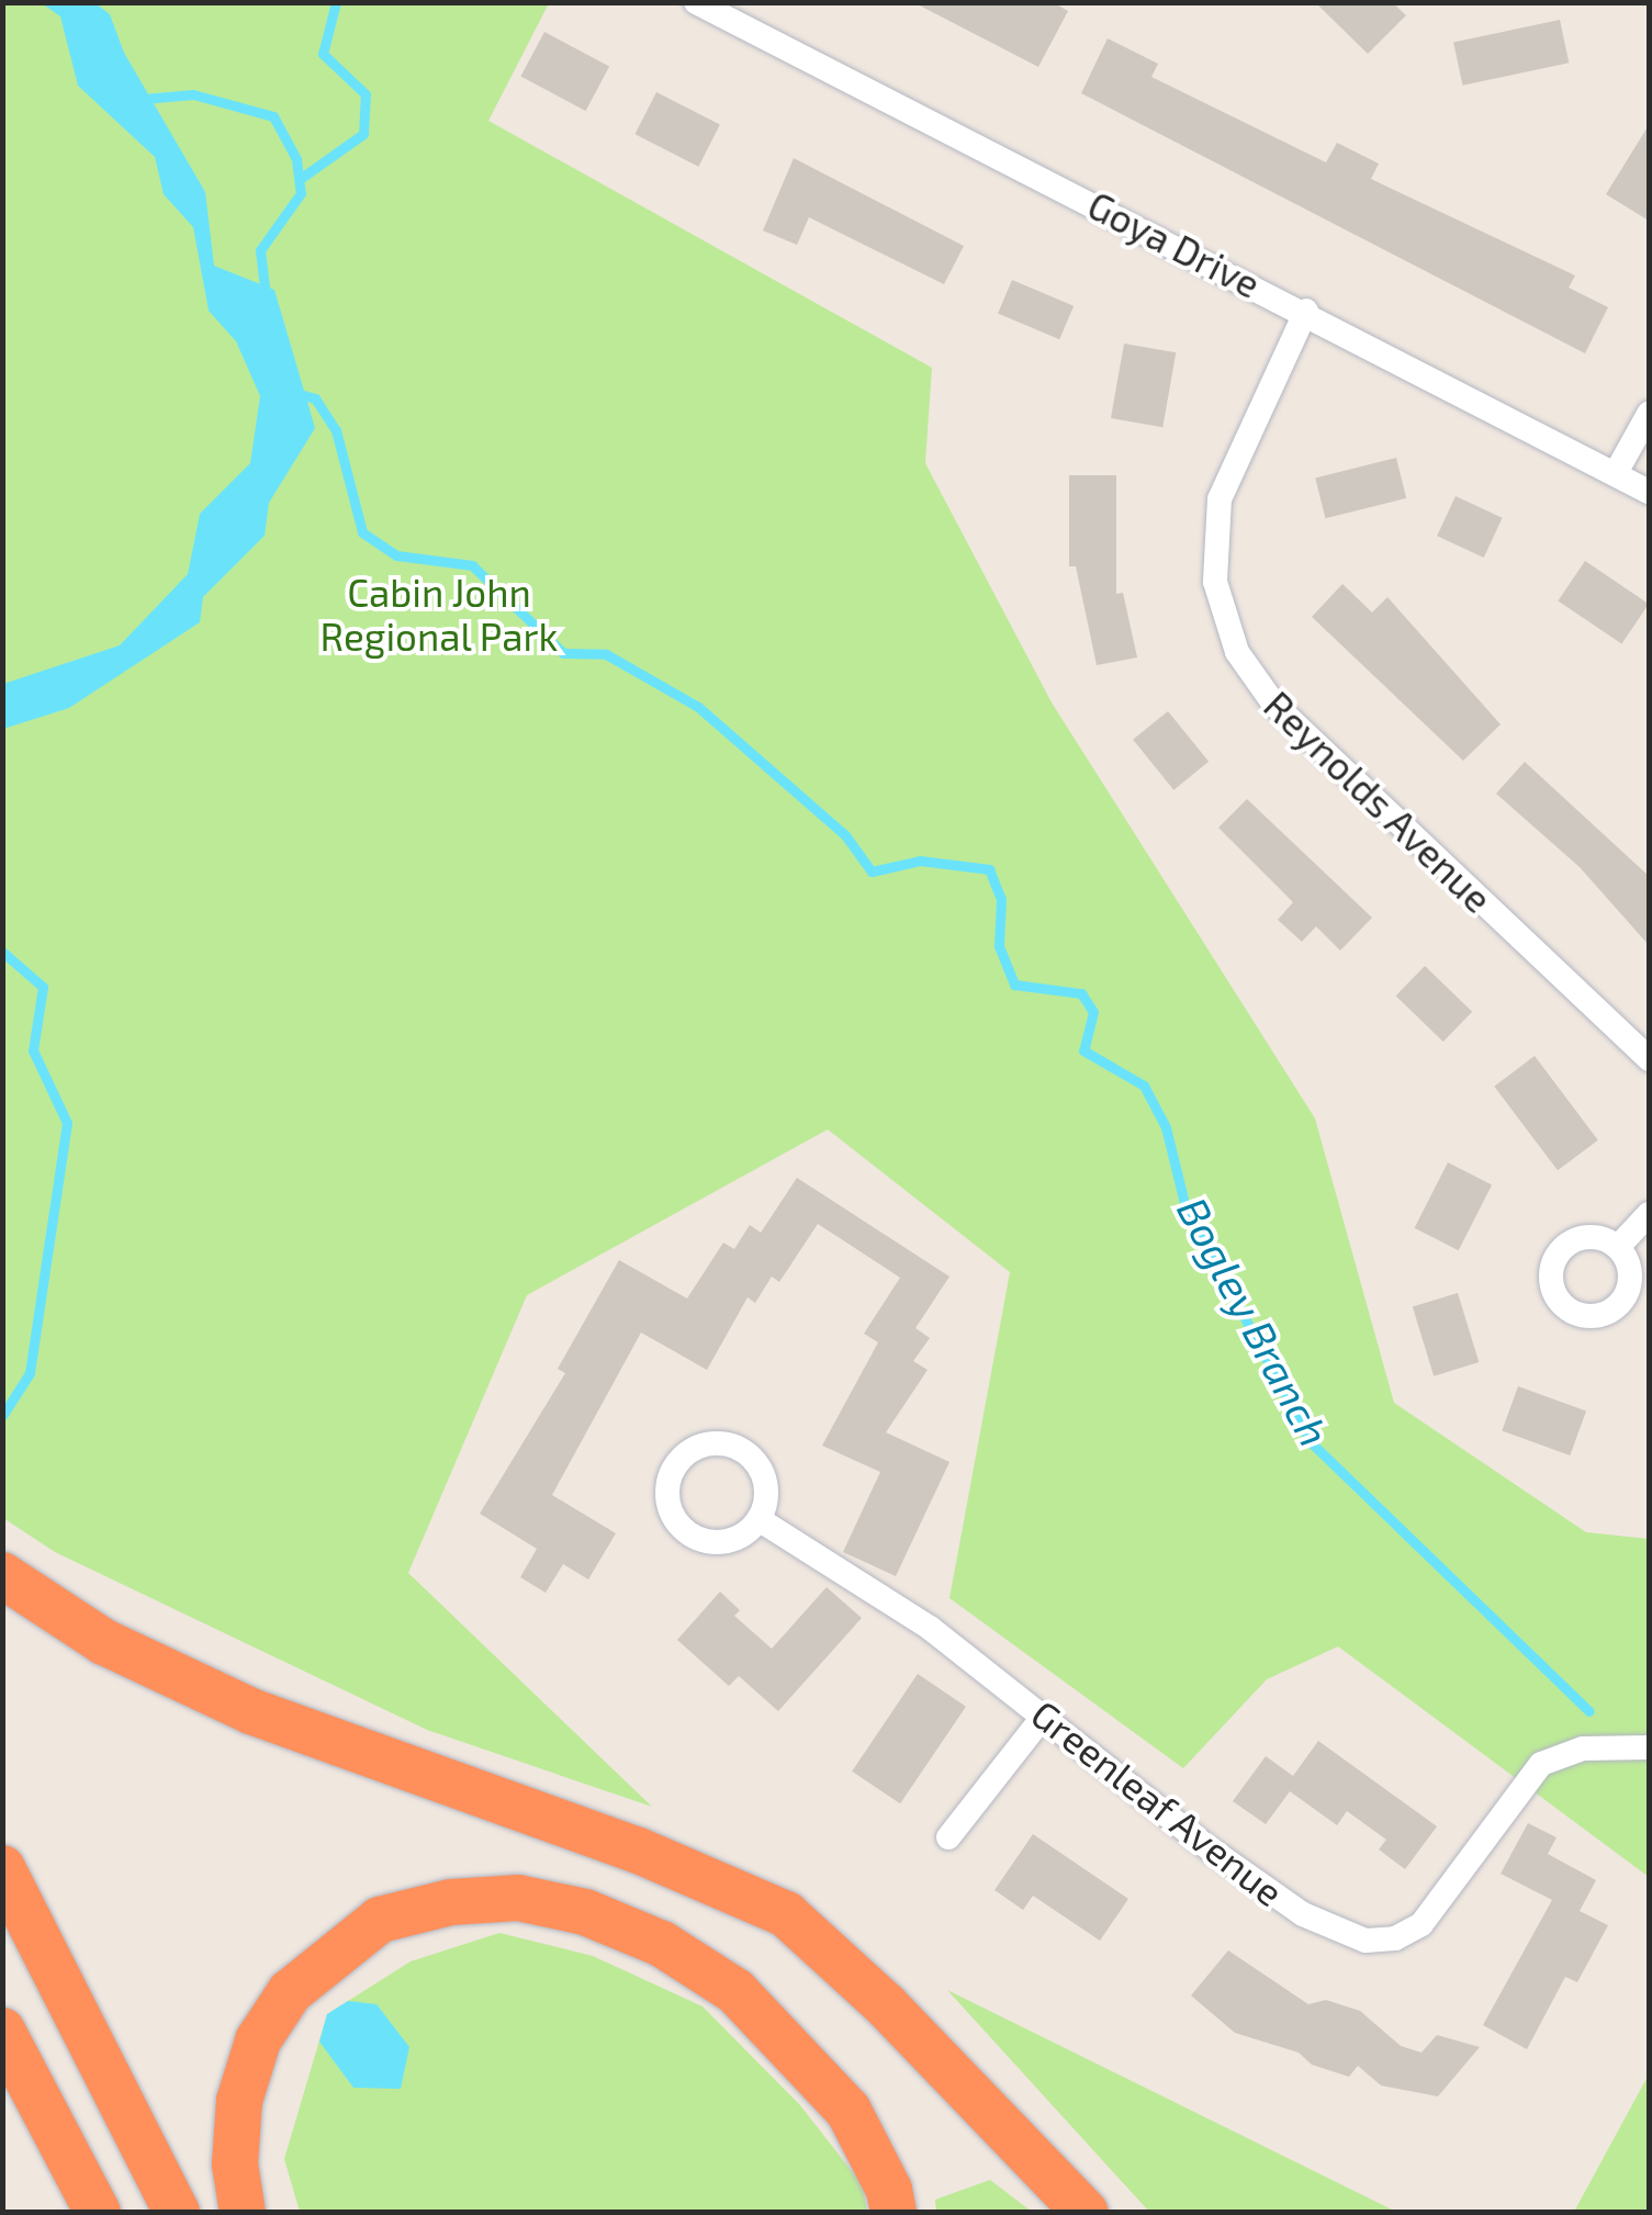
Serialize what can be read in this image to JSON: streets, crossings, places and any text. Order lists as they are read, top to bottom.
{
  "streets": {
    "street": ["Goya Drive", "Reynolds Avenue", "Greenleaf Avenue"]
  },
  "crossings": [
    ["Goya Drive", "Reynolds Avenue"]
  ],
  "water": ["Bogley Branch"],
  "parks": ["Cabin John Regional Park"]
}
